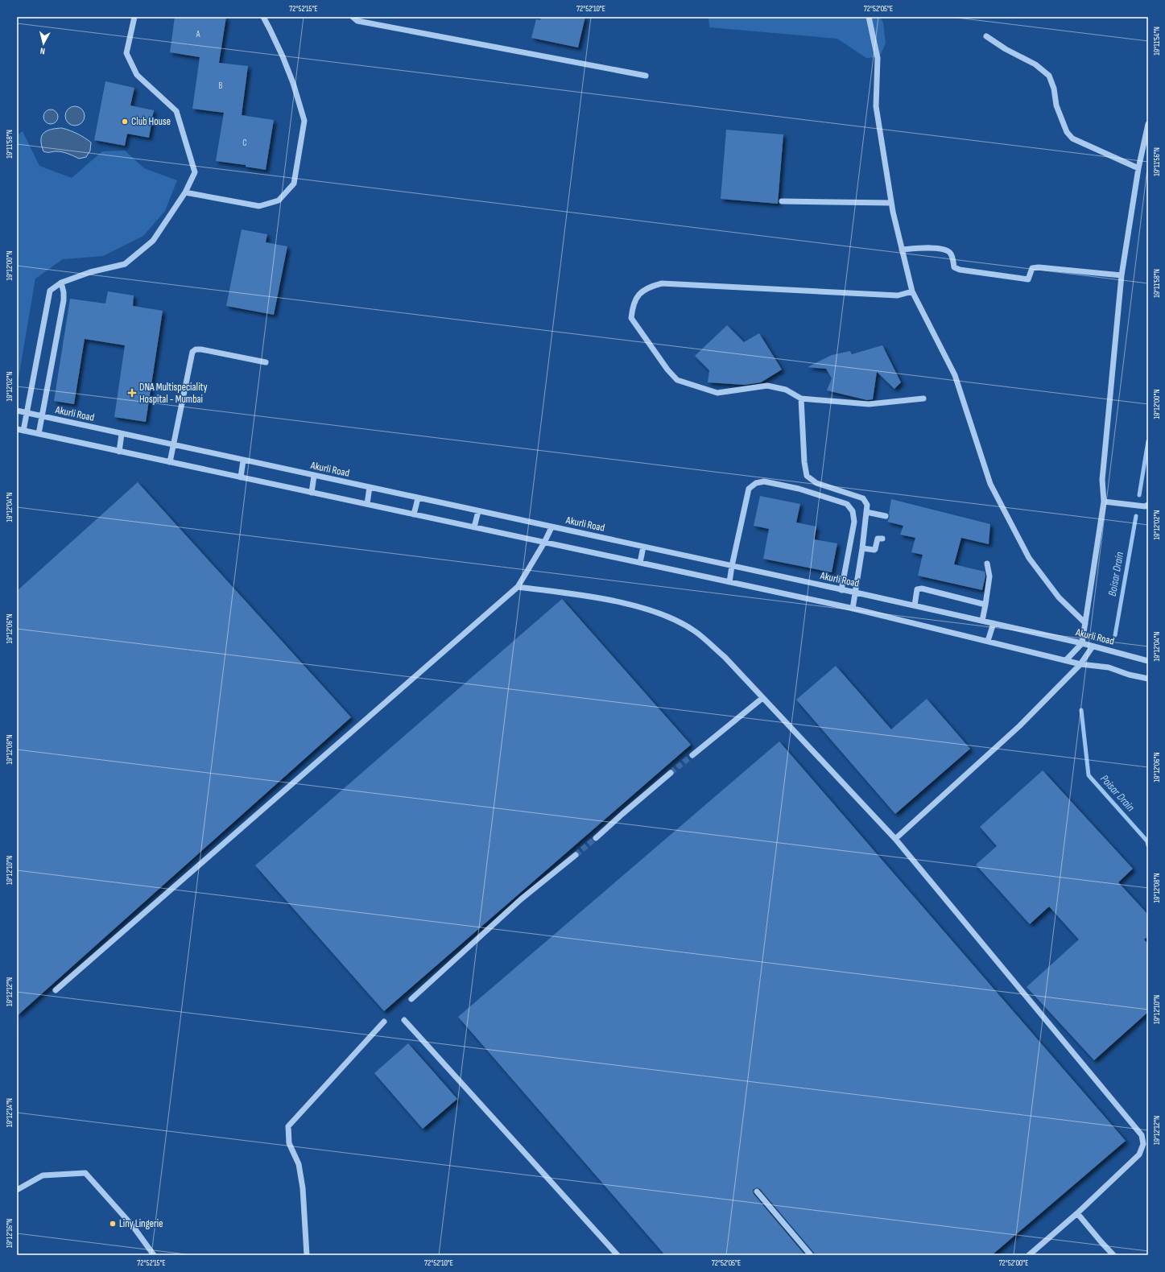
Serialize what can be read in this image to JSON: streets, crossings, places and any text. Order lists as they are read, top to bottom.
{
  "streets": {
    "street": ["Akurli Road"]
  },
  "water": ["Boisar Drain", "Poisar Drain"],
  "places": {
    "other": ["Club House", "Liny Lingerie"],
    "health": ["DNA Multispeciality Hospital - Mumbai"]
  },
  "house_numbers": ["A", "B", "C"],
  "north": "bottom",
  "coordinates": [
    "72°52'15\"E",
    "72°52'10\"E",
    "72°52'05\"E",
    "19°11'54\"N",
    "19°11'58\"N",
    "19°11'56\"N",
    "19°12'00\"N",
    "19°12'02\"N",
    "19°12'04\"N",
    "19°12'06\"N",
    "19°12'08\"N",
    "19°12'10\"N",
    "19°12'12\"N",
    "19°12'14\"N",
    "19°12'16\"N",
    "72°52'00\"E"
  ]
}
